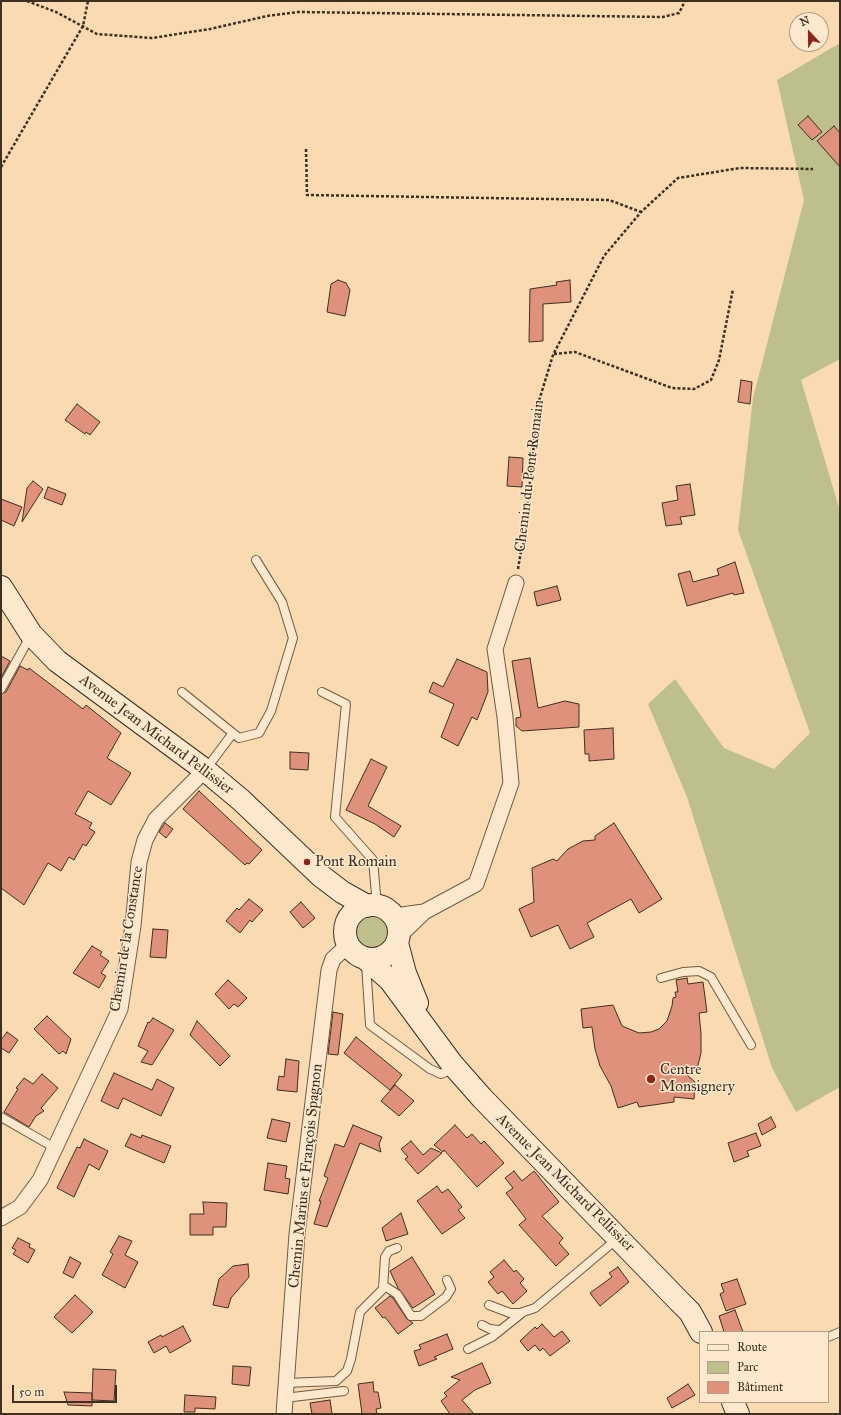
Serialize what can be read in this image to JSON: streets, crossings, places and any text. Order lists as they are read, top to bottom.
{
  "streets": {
    "street": ["Avenue Jean Michard Pellissier", "Chemin de la Constance", "Chemin Marius et François Spagnon"],
    "path": ["Chemin du Pont Romain"]
  },
  "crossings": [
    ["Avenue Jean Michard Pellissier", "Chemin de la Constance"],
    ["Avenue Jean Michard Pellissier", "Chemin Marius et François Spagnon"]
  ],
  "places": ["Pont Romain", "Centre Monsignery"],
  "legend": ["Route", "Parc", "Bâtiment"],
  "scale_bar": "50 m",
  "north": "top"
}
